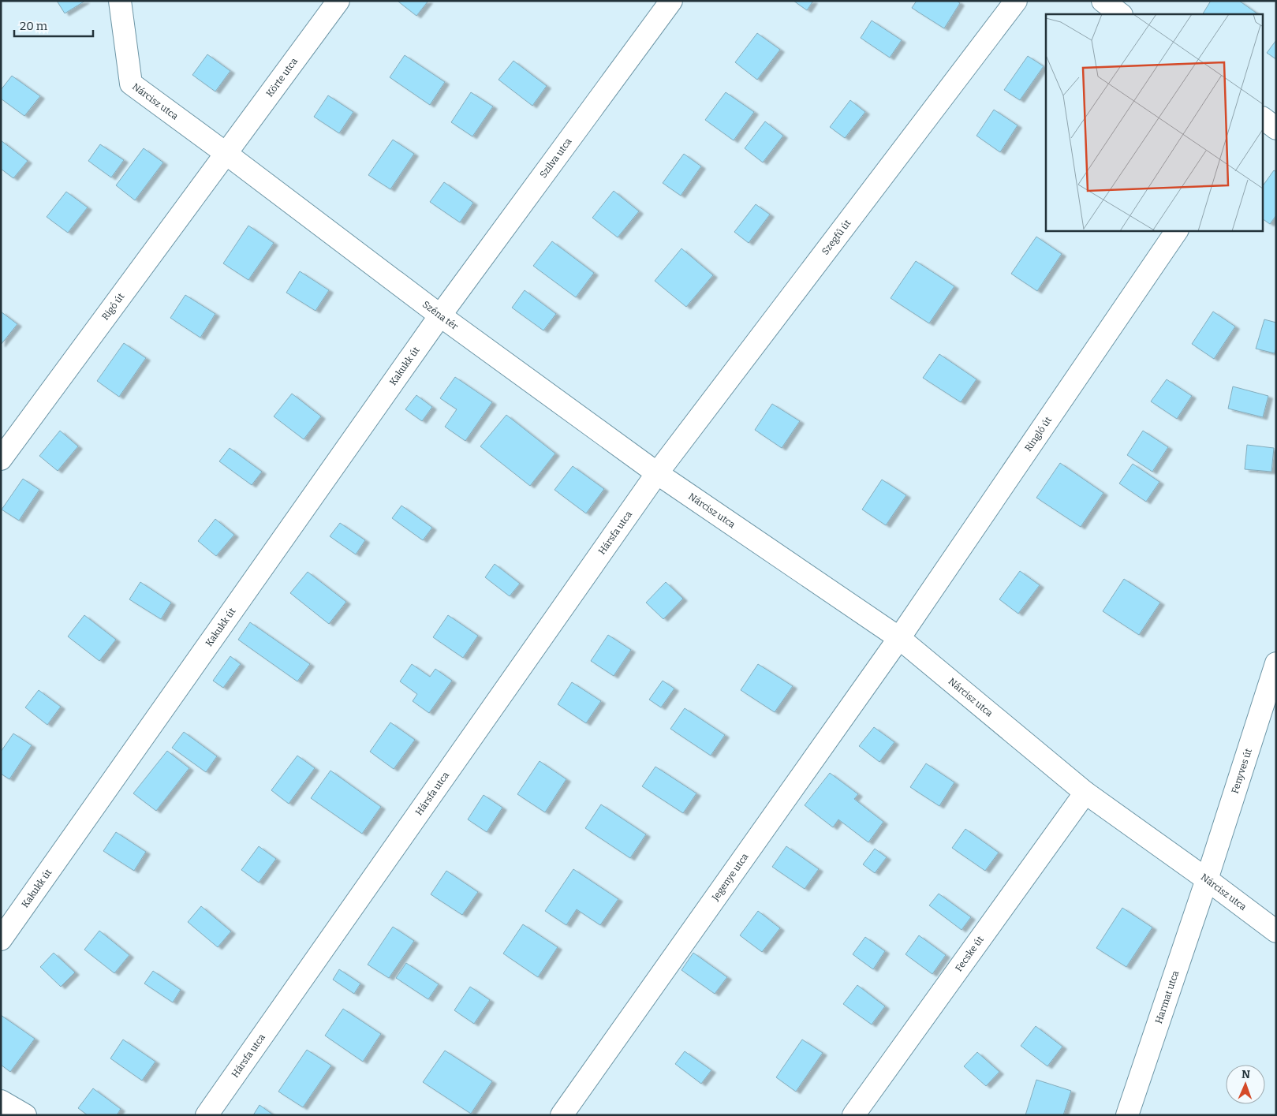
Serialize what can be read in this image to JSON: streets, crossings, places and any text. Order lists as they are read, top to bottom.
{
  "streets": {
    "street": [
      "Körte utca",
      "Nárcisz utca",
      "Szilva utca",
      "Szegfű út",
      "Rigó út",
      "Széna tér",
      "Kakukk út",
      "Ringló út",
      "Hársfa utca",
      "Fenyves út",
      "Jegenye utca",
      "Fecske út",
      "Harmat utca"
    ]
  },
  "crossings": [
    ["Körte utca", "Nárcisz utca"],
    ["Körte utca", "Rigó út"],
    ["Körte utca", "Széna tér"],
    ["Nárcisz utca", "Szegfű út"],
    ["Nárcisz utca", "Rigó út"],
    ["Nárcisz utca", "Széna tér"],
    ["Nárcisz utca", "Ringló út"],
    ["Nárcisz utca", "Hársfa utca"],
    ["Nárcisz utca", "Fenyves út"],
    ["Nárcisz utca", "Jegenye utca"],
    ["Nárcisz utca", "Fecske út"],
    ["Nárcisz utca", "Harmat utca"],
    ["Szilva utca", "Széna tér"],
    ["Szilva utca", "Kakukk út"],
    ["Szegfű út", "Széna tér"],
    ["Szegfű út", "Hársfa utca"],
    ["Rigó út", "Széna tér"],
    ["Széna tér", "Kakukk út"],
    ["Széna tér", "Hársfa utca"],
    ["Ringló út", "Jegenye utca"],
    ["Fenyves út", "Harmat utca"]
  ],
  "scale_bar": "20 m",
  "north": "top"
}
